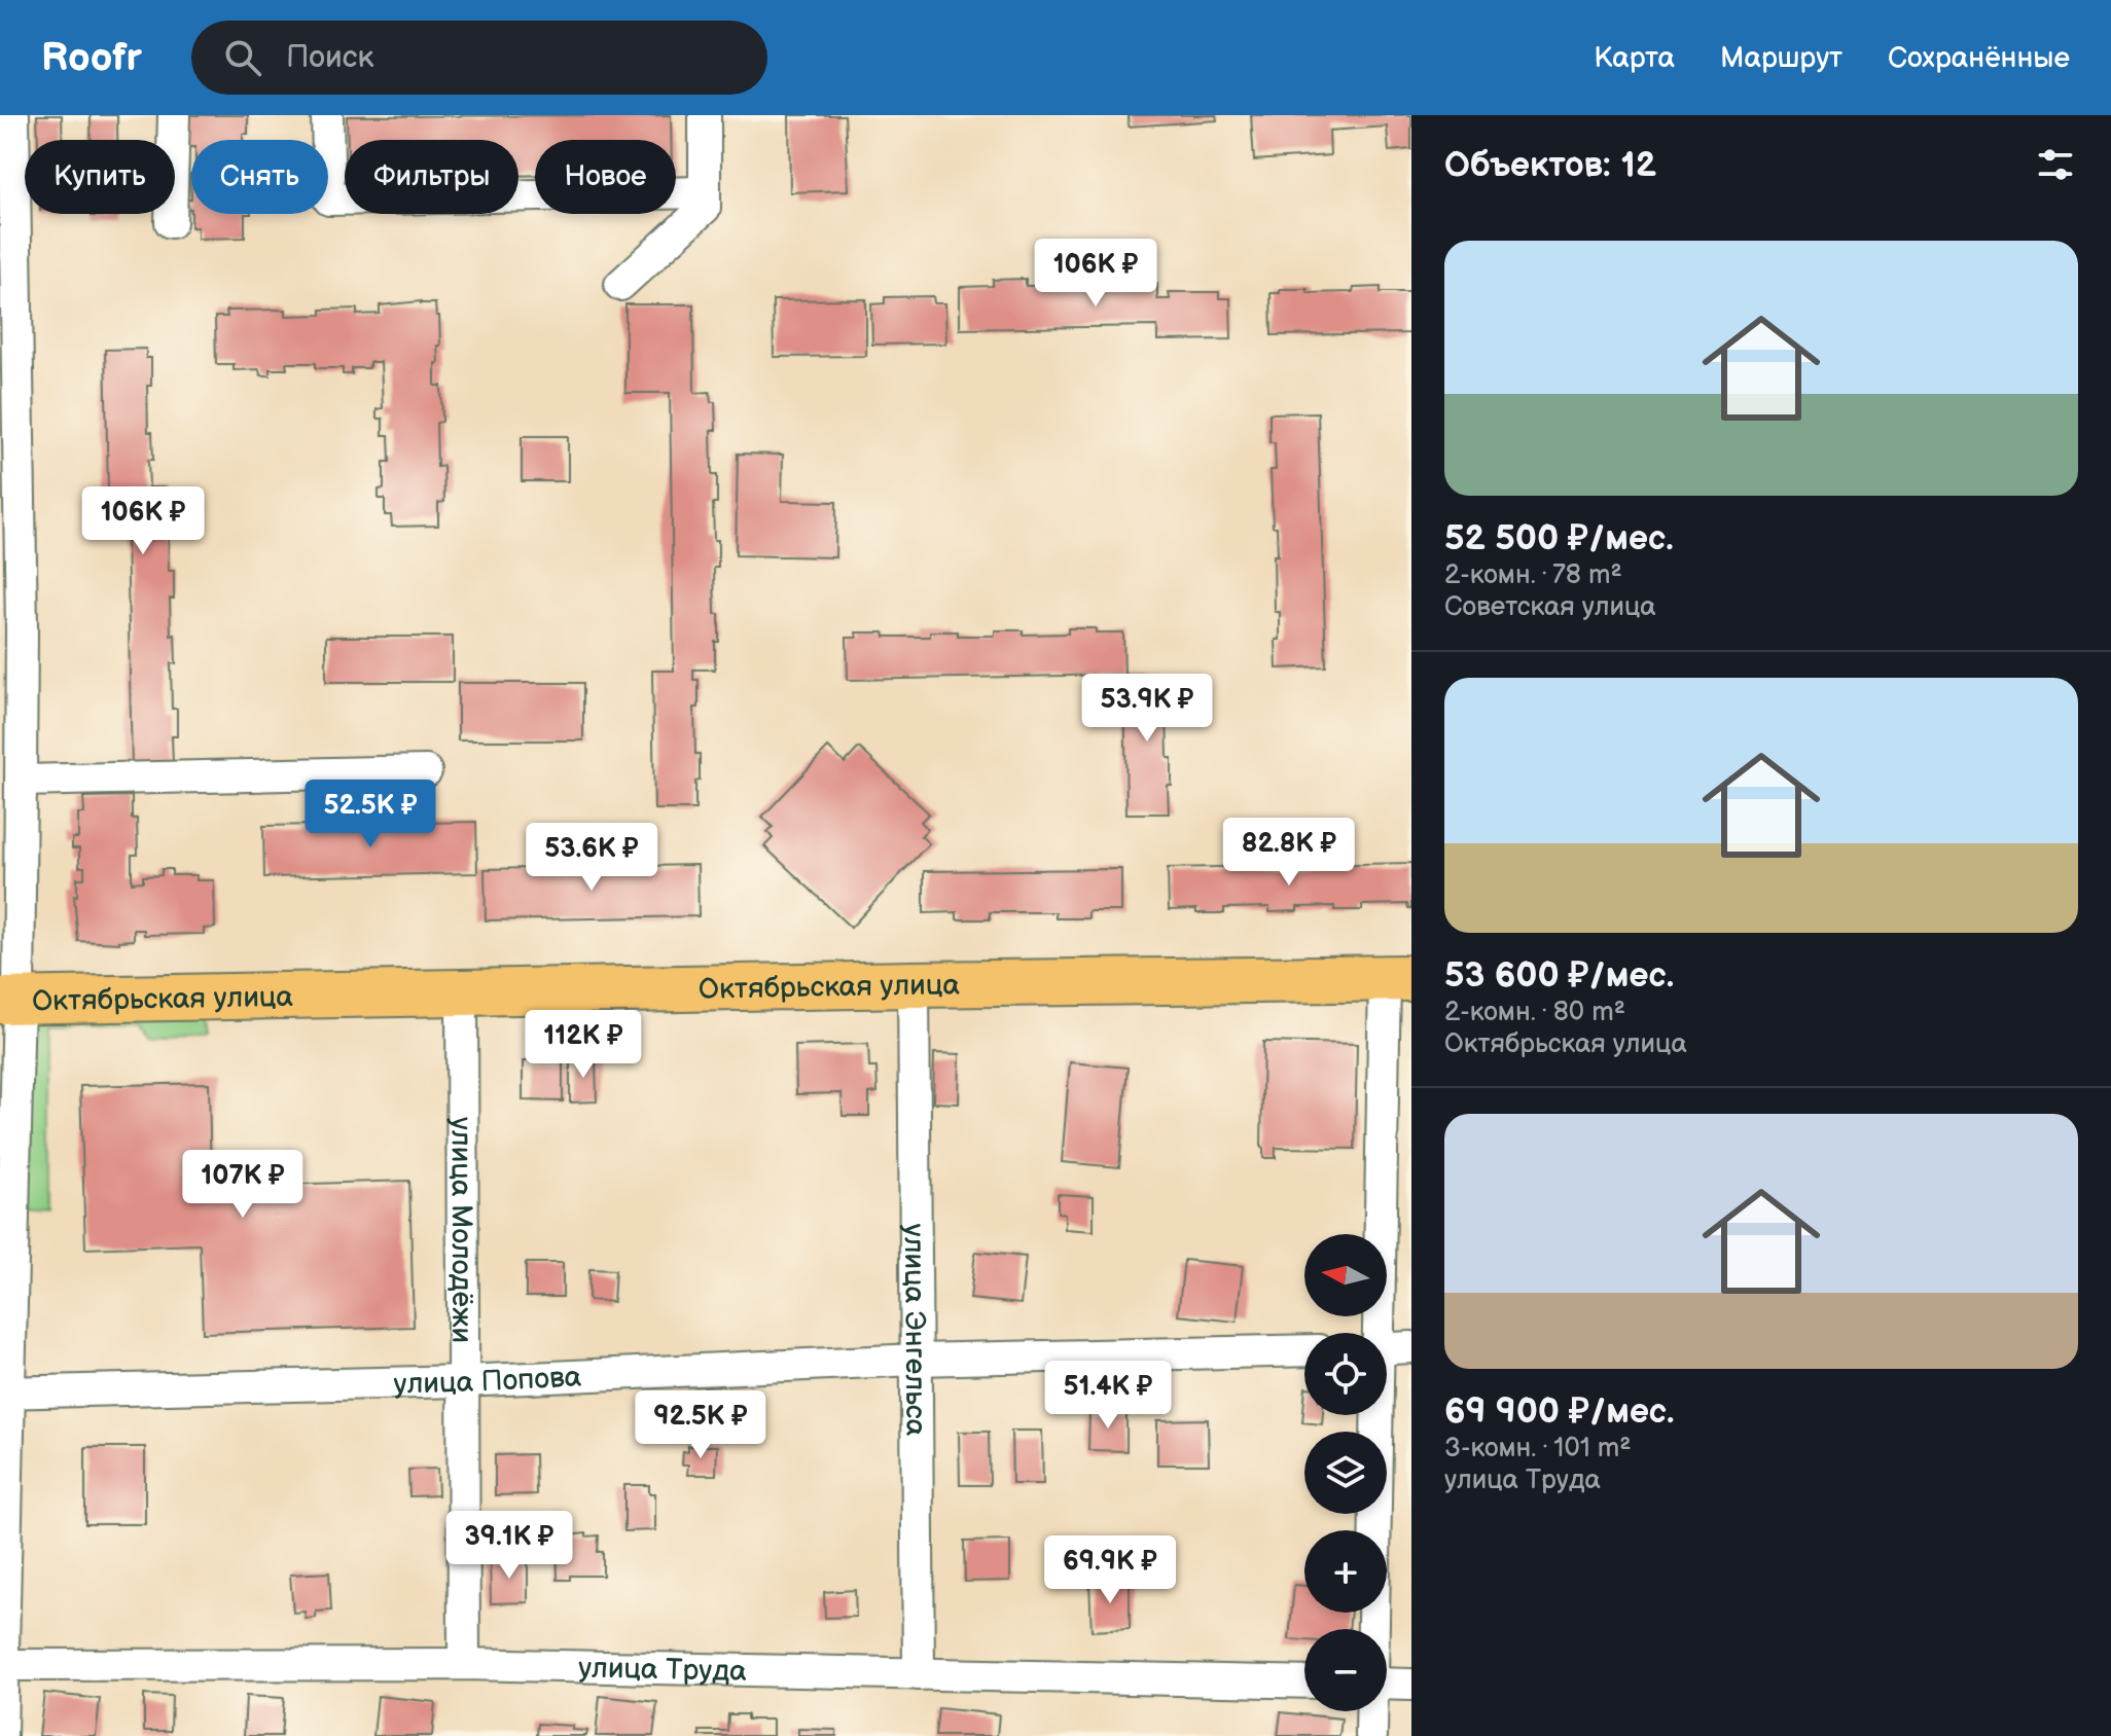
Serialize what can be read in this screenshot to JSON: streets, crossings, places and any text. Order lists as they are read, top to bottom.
{
  "streets": {
    "main road": ["Октябрьская улица"],
    "street": [
      "улица Молодёжи",
      "улица Энгельса",
      "улица Попова",
      "улица Труда"
    ]
  },
  "crossings": [
    ["Октябрьская улица", "улица Молодёжи"],
    ["Октябрьская улица", "улица Энгельса"],
    ["улица Молодёжи", "улица Попова"],
    ["улица Молодёжи", "улица Труда"],
    ["улица Энгельса", "улица Попова"],
    ["улица Энгельса", "улица Труда"]
  ],
  "north": "left",
  "page": {
    "header": "Roofr",
    "search": "Поиск",
    "nav": ["Карта", "Маршрут", "Сохранённые"],
    "heading": "Объектов: 12",
    "chip": [
      "Купить",
      "Снять",
      "Фильтры",
      "Новое"
    ],
    "list": [
      {
        "name": "52 500 ₽/мес.",
        "note": "2-комн. · 78 m² · Советская улица"
      },
      {
        "name": "53 600 ₽/мес.",
        "note": "2-комн. · 80 m² · Октябрьская улица"
      },
      {
        "name": "69 900 ₽/мес.",
        "note": "3-комн. · 101 m² · улица Труда"
      }
    ],
    "price": [
      "106K ₽",
      "106K ₽",
      "53.9K ₽",
      "52.5K ₽",
      "82.8K ₽",
      "53.6K ₽",
      "112K ₽",
      "107K ₽",
      "51.4K ₽",
      "92.5K ₽",
      "39.1K ₽",
      "69.9K ₽"
    ],
    "map_buttons": ["+", "−"]
  }
}
